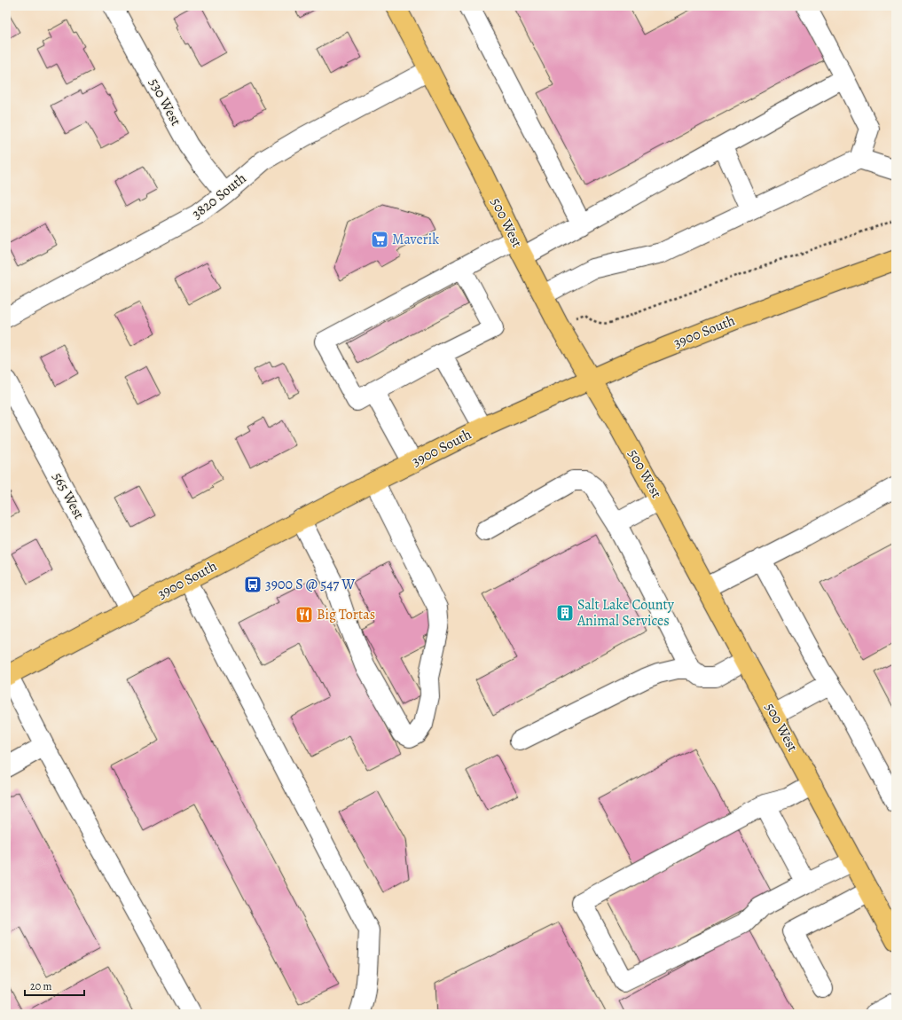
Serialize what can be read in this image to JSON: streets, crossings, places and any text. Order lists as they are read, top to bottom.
{
  "streets": {
    "main road": ["500 West", "3900 South"],
    "street": ["530 West", "3820 South", "565 West"]
  },
  "crossings": [
    ["530 West", "3820 South"],
    ["3820 South", "500 West"],
    ["500 West", "3900 South"],
    ["3900 South", "565 West"]
  ],
  "places": {
    "supermarket": ["Maverik"],
    "bus stop": ["3900 S @ 547 W"],
    "building": ["Salt Lake County Animal Services"],
    "restaurant": ["Big Tortas"]
  },
  "scale_bar": "20 m"
}
